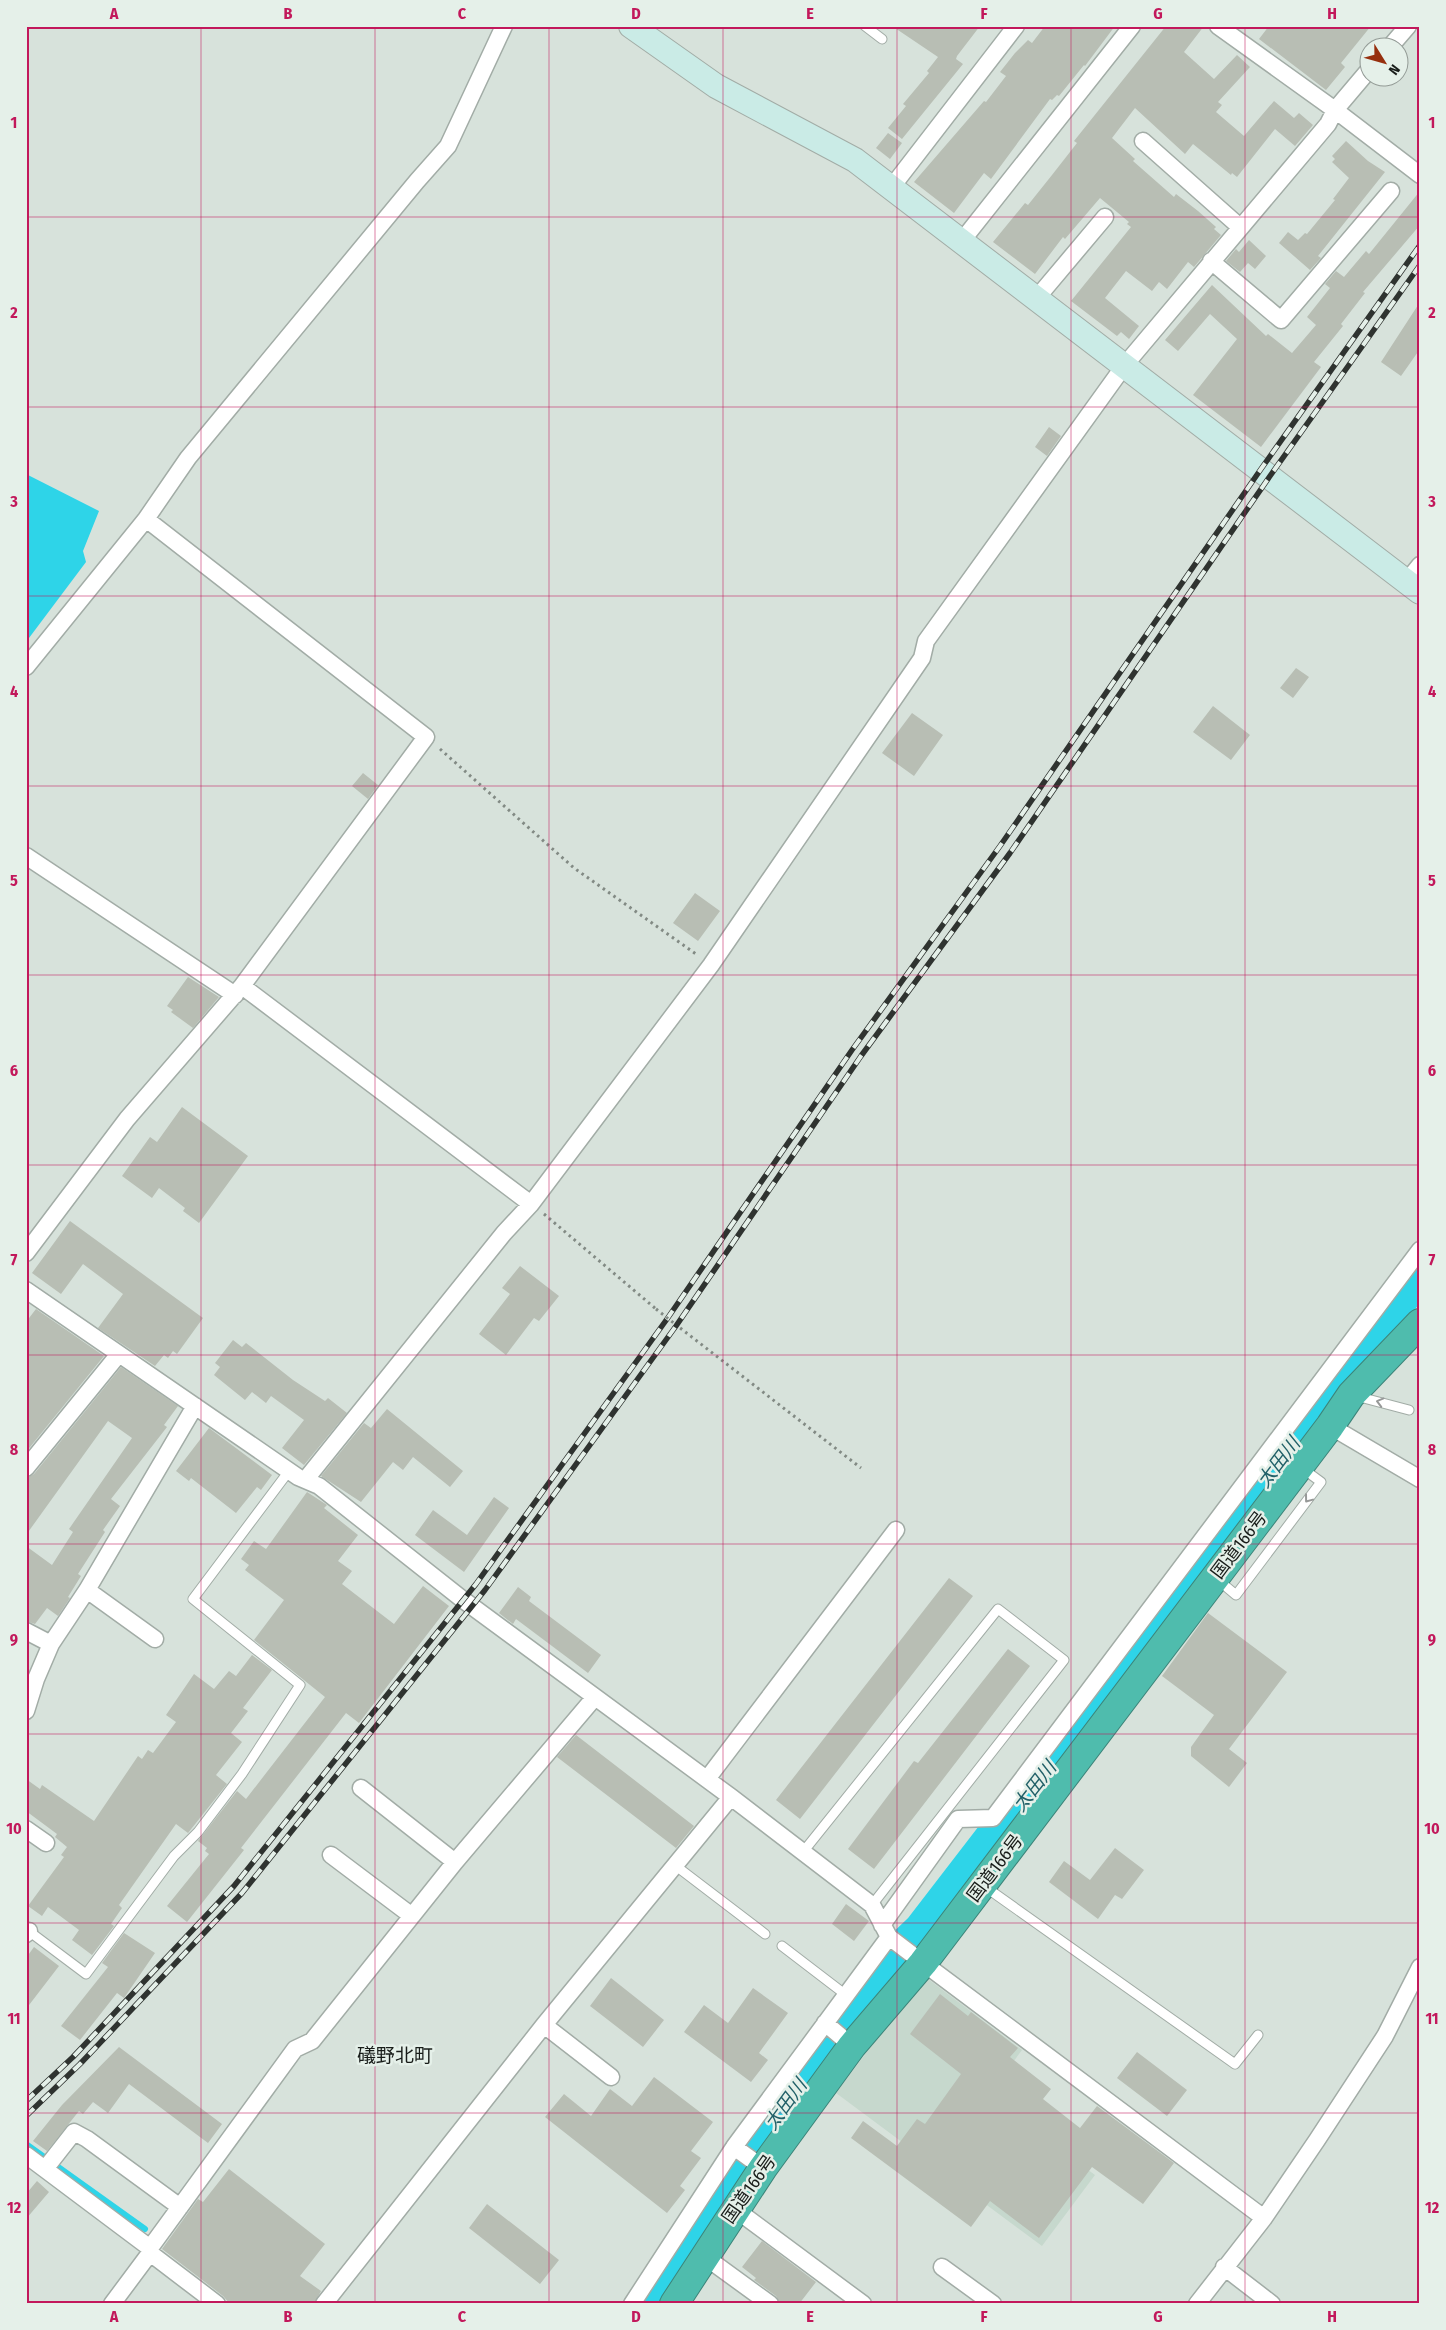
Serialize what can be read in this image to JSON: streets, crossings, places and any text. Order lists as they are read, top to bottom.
{
  "streets": {
    "highway": ["国道166号"]
  },
  "districts": ["礒野北町"],
  "water": ["太田川"],
  "north": "bottom right",
  "grid": {
    "columns": [
      "A",
      "B",
      "C",
      "D",
      "E",
      "F",
      "G",
      "H"
    ],
    "rows": [
      "1",
      "2",
      "3",
      "4",
      "5",
      "6",
      "7",
      "8",
      "9",
      "10",
      "11",
      "12"
    ]
  }
}
